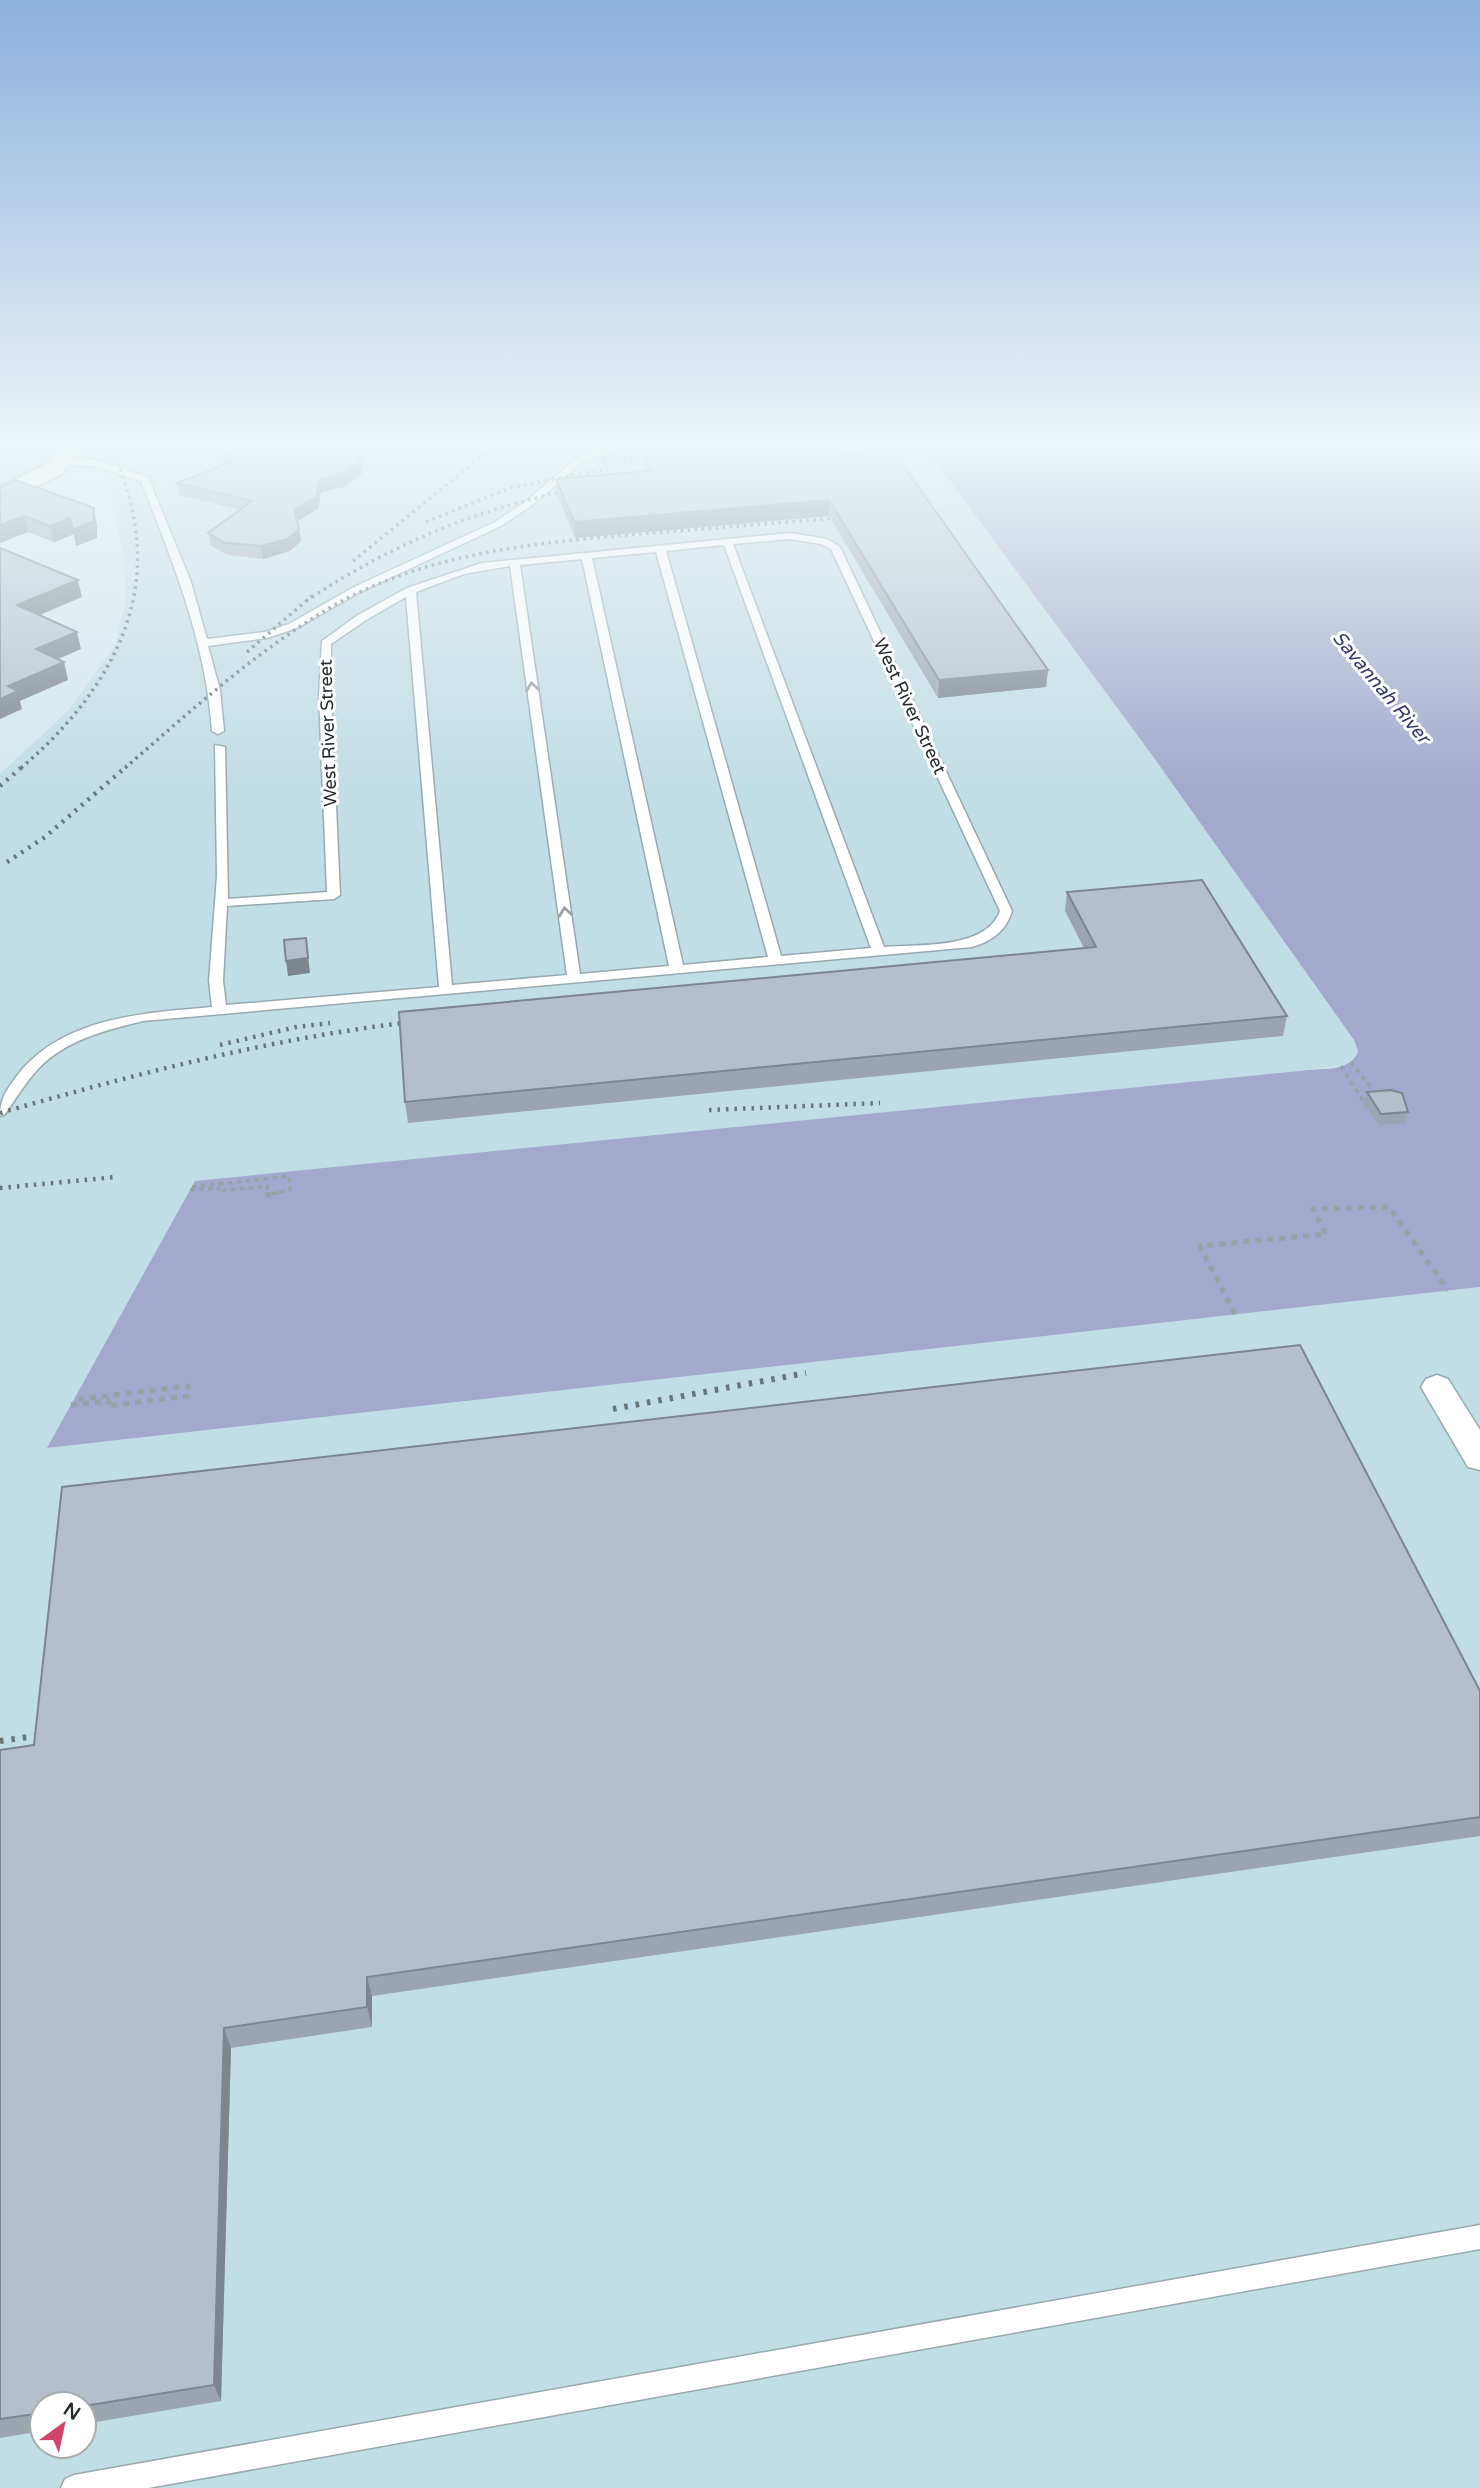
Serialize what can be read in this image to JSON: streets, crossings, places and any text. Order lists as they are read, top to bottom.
{
  "streets": {
    "lane": ["West River Street"]
  },
  "water": ["Savannah River"],
  "north": "top right"
}
